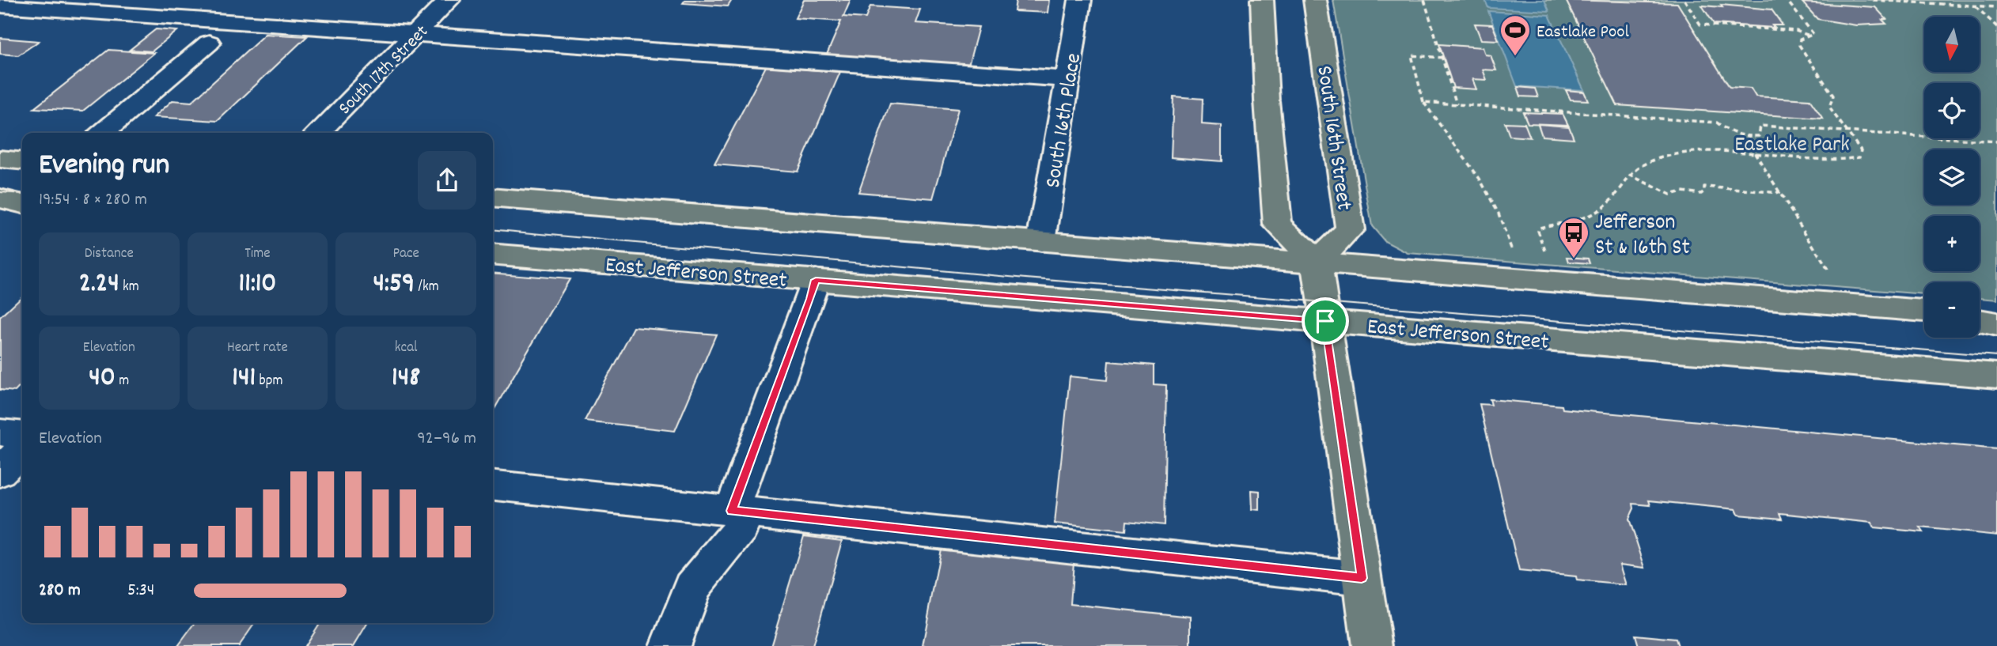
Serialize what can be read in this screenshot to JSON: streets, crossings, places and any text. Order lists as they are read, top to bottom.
{
  "streets": {
    "main road": ["South 16th Street", "East Jefferson Street"],
    "street": ["South 17th Street", "South 16th Place"]
  },
  "parks": ["Eastlake Park"],
  "places": {
    "sports": ["Eastlake Pool"],
    "bus stop": ["Jefferson St & 16th St"]
  },
  "north": "bottom",
  "page": {
    "map_buttons": ["+", "−"],
    "heading": ["Evening run", "19:54 · 8 × 280 m"],
    "stats": [
      ["Distance", "2.24 km"],
      ["Time", "11:10"],
      ["Pace", "4:59 /km"],
      ["Elevation", "40 m"],
      ["Heart rate", "141 bpm"],
      ["kcal", "148"]
    ],
    "chart": ["Elevation", "92–96 m"],
    "list": [
      {
        "name": "280 m",
        "note": "5:34"
      }
    ]
  }
}
